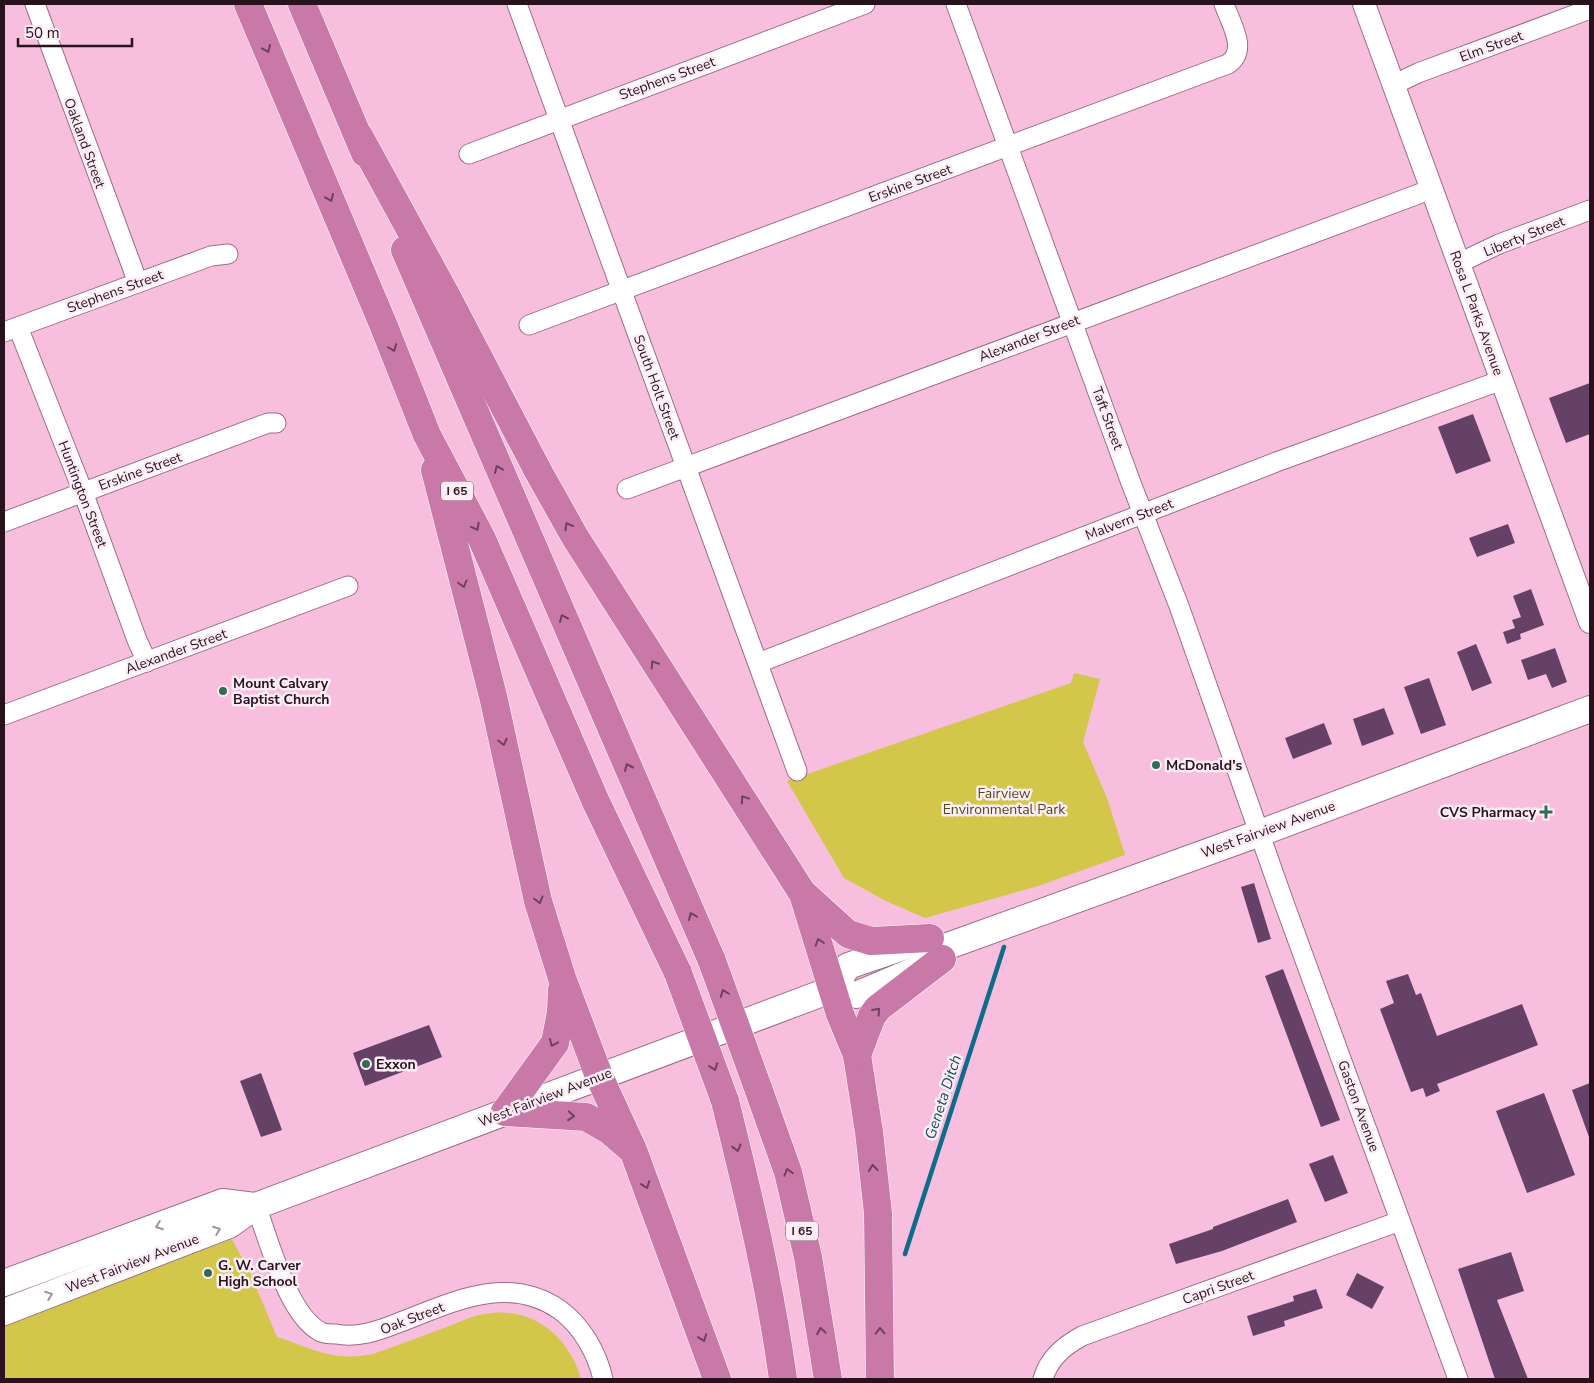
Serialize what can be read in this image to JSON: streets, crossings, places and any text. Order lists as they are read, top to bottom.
{
  "streets": {
    "highway": ["I 65"],
    "main road": ["West Fairview Avenue"],
    "street": [
      "Elm Street",
      "Stephens Street",
      "Oakland Street",
      "Erskine Street",
      "Liberty Street",
      "Rosa L Parks Avenue",
      "Alexander Street",
      "South Holt Street",
      "Taft Street",
      "Huntington Street",
      "Malvern Street",
      "Gaston Avenue",
      "Capri Street",
      "Oak Street"
    ]
  },
  "crossings": [
    ["Elm Street", "Rosa L Parks Avenue"],
    ["Stephens Street", "Oakland Street"],
    ["Stephens Street", "South Holt Street"],
    ["Stephens Street", "Huntington Street"],
    ["Erskine Street", "South Holt Street"],
    ["Erskine Street", "Taft Street"],
    ["Erskine Street", "Huntington Street"],
    ["Liberty Street", "Rosa L Parks Avenue"],
    ["Rosa L Parks Avenue", "Alexander Street"],
    ["Rosa L Parks Avenue", "Malvern Street"],
    ["Alexander Street", "South Holt Street"],
    ["Alexander Street", "Taft Street"],
    ["Alexander Street", "Huntington Street"],
    ["South Holt Street", "Malvern Street"],
    ["Taft Street", "Malvern Street"],
    ["Taft Street", "West Fairview Avenue"],
    ["Taft Street", "Gaston Avenue"],
    ["West Fairview Avenue", "Gaston Avenue"],
    ["West Fairview Avenue", "Oak Street"],
    ["Gaston Avenue", "Capri Street"]
  ],
  "water": ["Geneta Ditch"],
  "parks": ["Fairview Environmental Park"],
  "places": {
    "other": [
      "Mount Calvary Baptist Church",
      "McDonald's",
      "Exxon",
      "G. W. Carver High School"
    ],
    "health": ["CVS Pharmacy"]
  },
  "scale_bar": "50 m"
}
